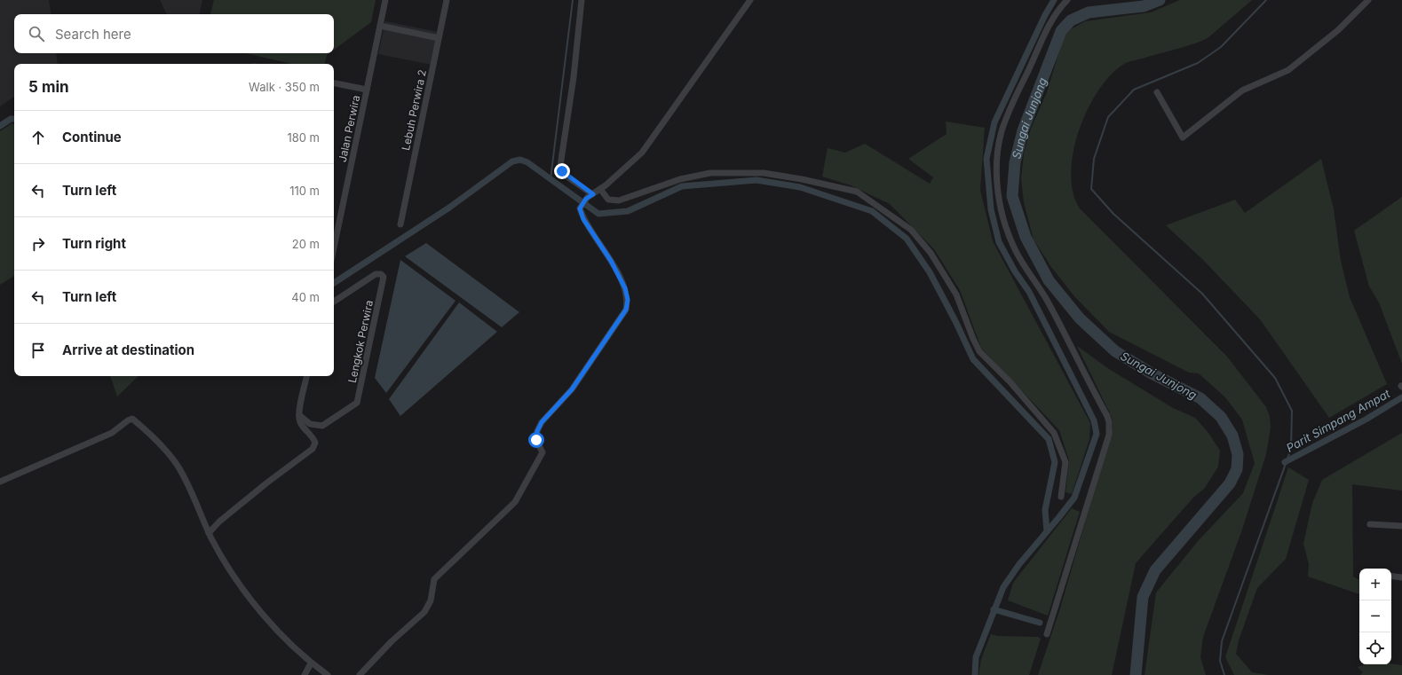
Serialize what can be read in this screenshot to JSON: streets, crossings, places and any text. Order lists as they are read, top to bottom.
{
  "streets": {
    "street": ["Lebuh Perwira 2", "Jalan Perwira", "Lengkok Perwira"]
  },
  "water": ["Sungai Junjong", "Parit Simpang Ampat"],
  "page": {
    "search": "Search here",
    "heading": ["5 min", "Walk · 350 m"],
    "list": [
      ["Continue", "180 m"],
      ["Turn left", "110 m"],
      ["Turn right", "20 m"],
      ["Turn left", "40 m"],
      "Arrive at destination"
    ],
    "map_buttons": ["+", "−"]
  }
}
